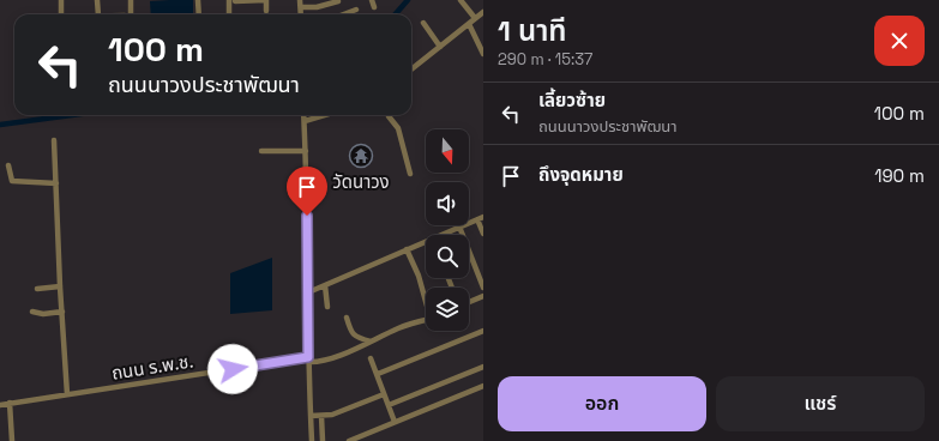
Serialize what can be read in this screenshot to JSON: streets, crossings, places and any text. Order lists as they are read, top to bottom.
{
  "streets": {
    "street": ["ถนน ร.พ.ช."]
  },
  "places": {
    "temple": ["วัดนาวง"]
  },
  "north": "bottom",
  "page": {
    "heading": ["1 นาที", "290 m · 15:37"],
    "turn": ["100 m", "ถนนนาวงประชาพัฒนา"],
    "list": [
      {
        "name": "เลี้ยวซ้าย",
        "note": "ถนนนาวงประชาพัฒนา",
        "value": "100 m"
      },
      {
        "name": "ถึงจุดหมาย",
        "value": "190 m"
      }
    ],
    "buttons": ["ออก", "แชร์"]
  }
}
